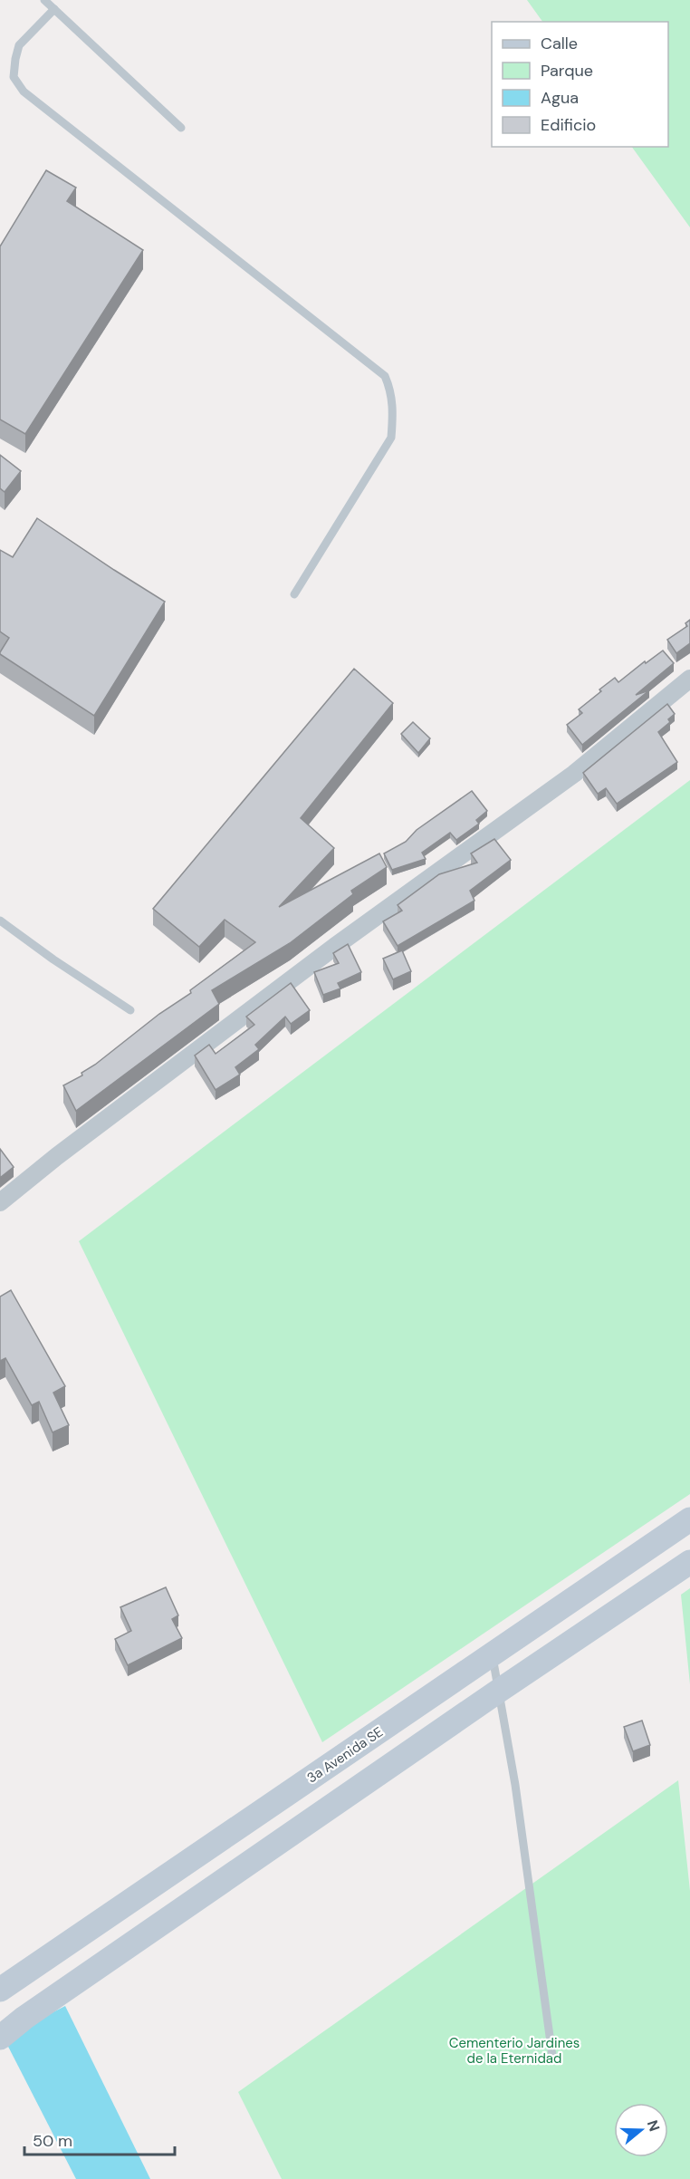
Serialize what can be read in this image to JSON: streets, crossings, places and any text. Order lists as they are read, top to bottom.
{
  "streets": {
    "street": ["3a Avenida SE"]
  },
  "parks": ["Cementerio Jardines de la Eternidad"],
  "legend": [
    "Calle",
    "Parque",
    "Agua",
    "Edificio"
  ],
  "scale_bar": "50 m",
  "north": "right"
}
